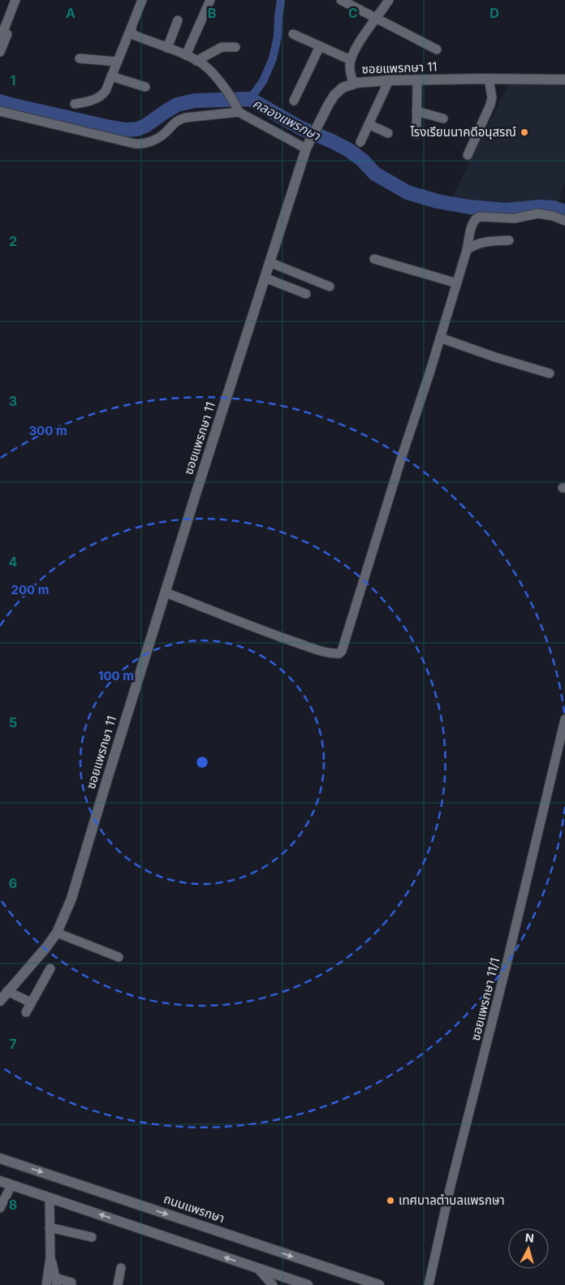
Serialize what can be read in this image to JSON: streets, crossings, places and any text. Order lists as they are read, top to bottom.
{
  "streets": {
    "street": ["ซอยแพรกษา 11", "ซอยแพรกษา 11/1", "ถนนแพรกษา"]
  },
  "water": ["คลองแพรกษา"],
  "places": ["โรงเรียนนาคดีอนุสรณ์", "เทศบาลตำบลแพรกษา"],
  "north": "top",
  "grid": {
    "columns": [
      "A",
      "B",
      "C",
      "D"
    ],
    "rows": [
      "1",
      "2",
      "3",
      "4",
      "5",
      "6",
      "7",
      "8"
    ]
  },
  "rings": ["300 m", "200 m", "100 m"]
}
